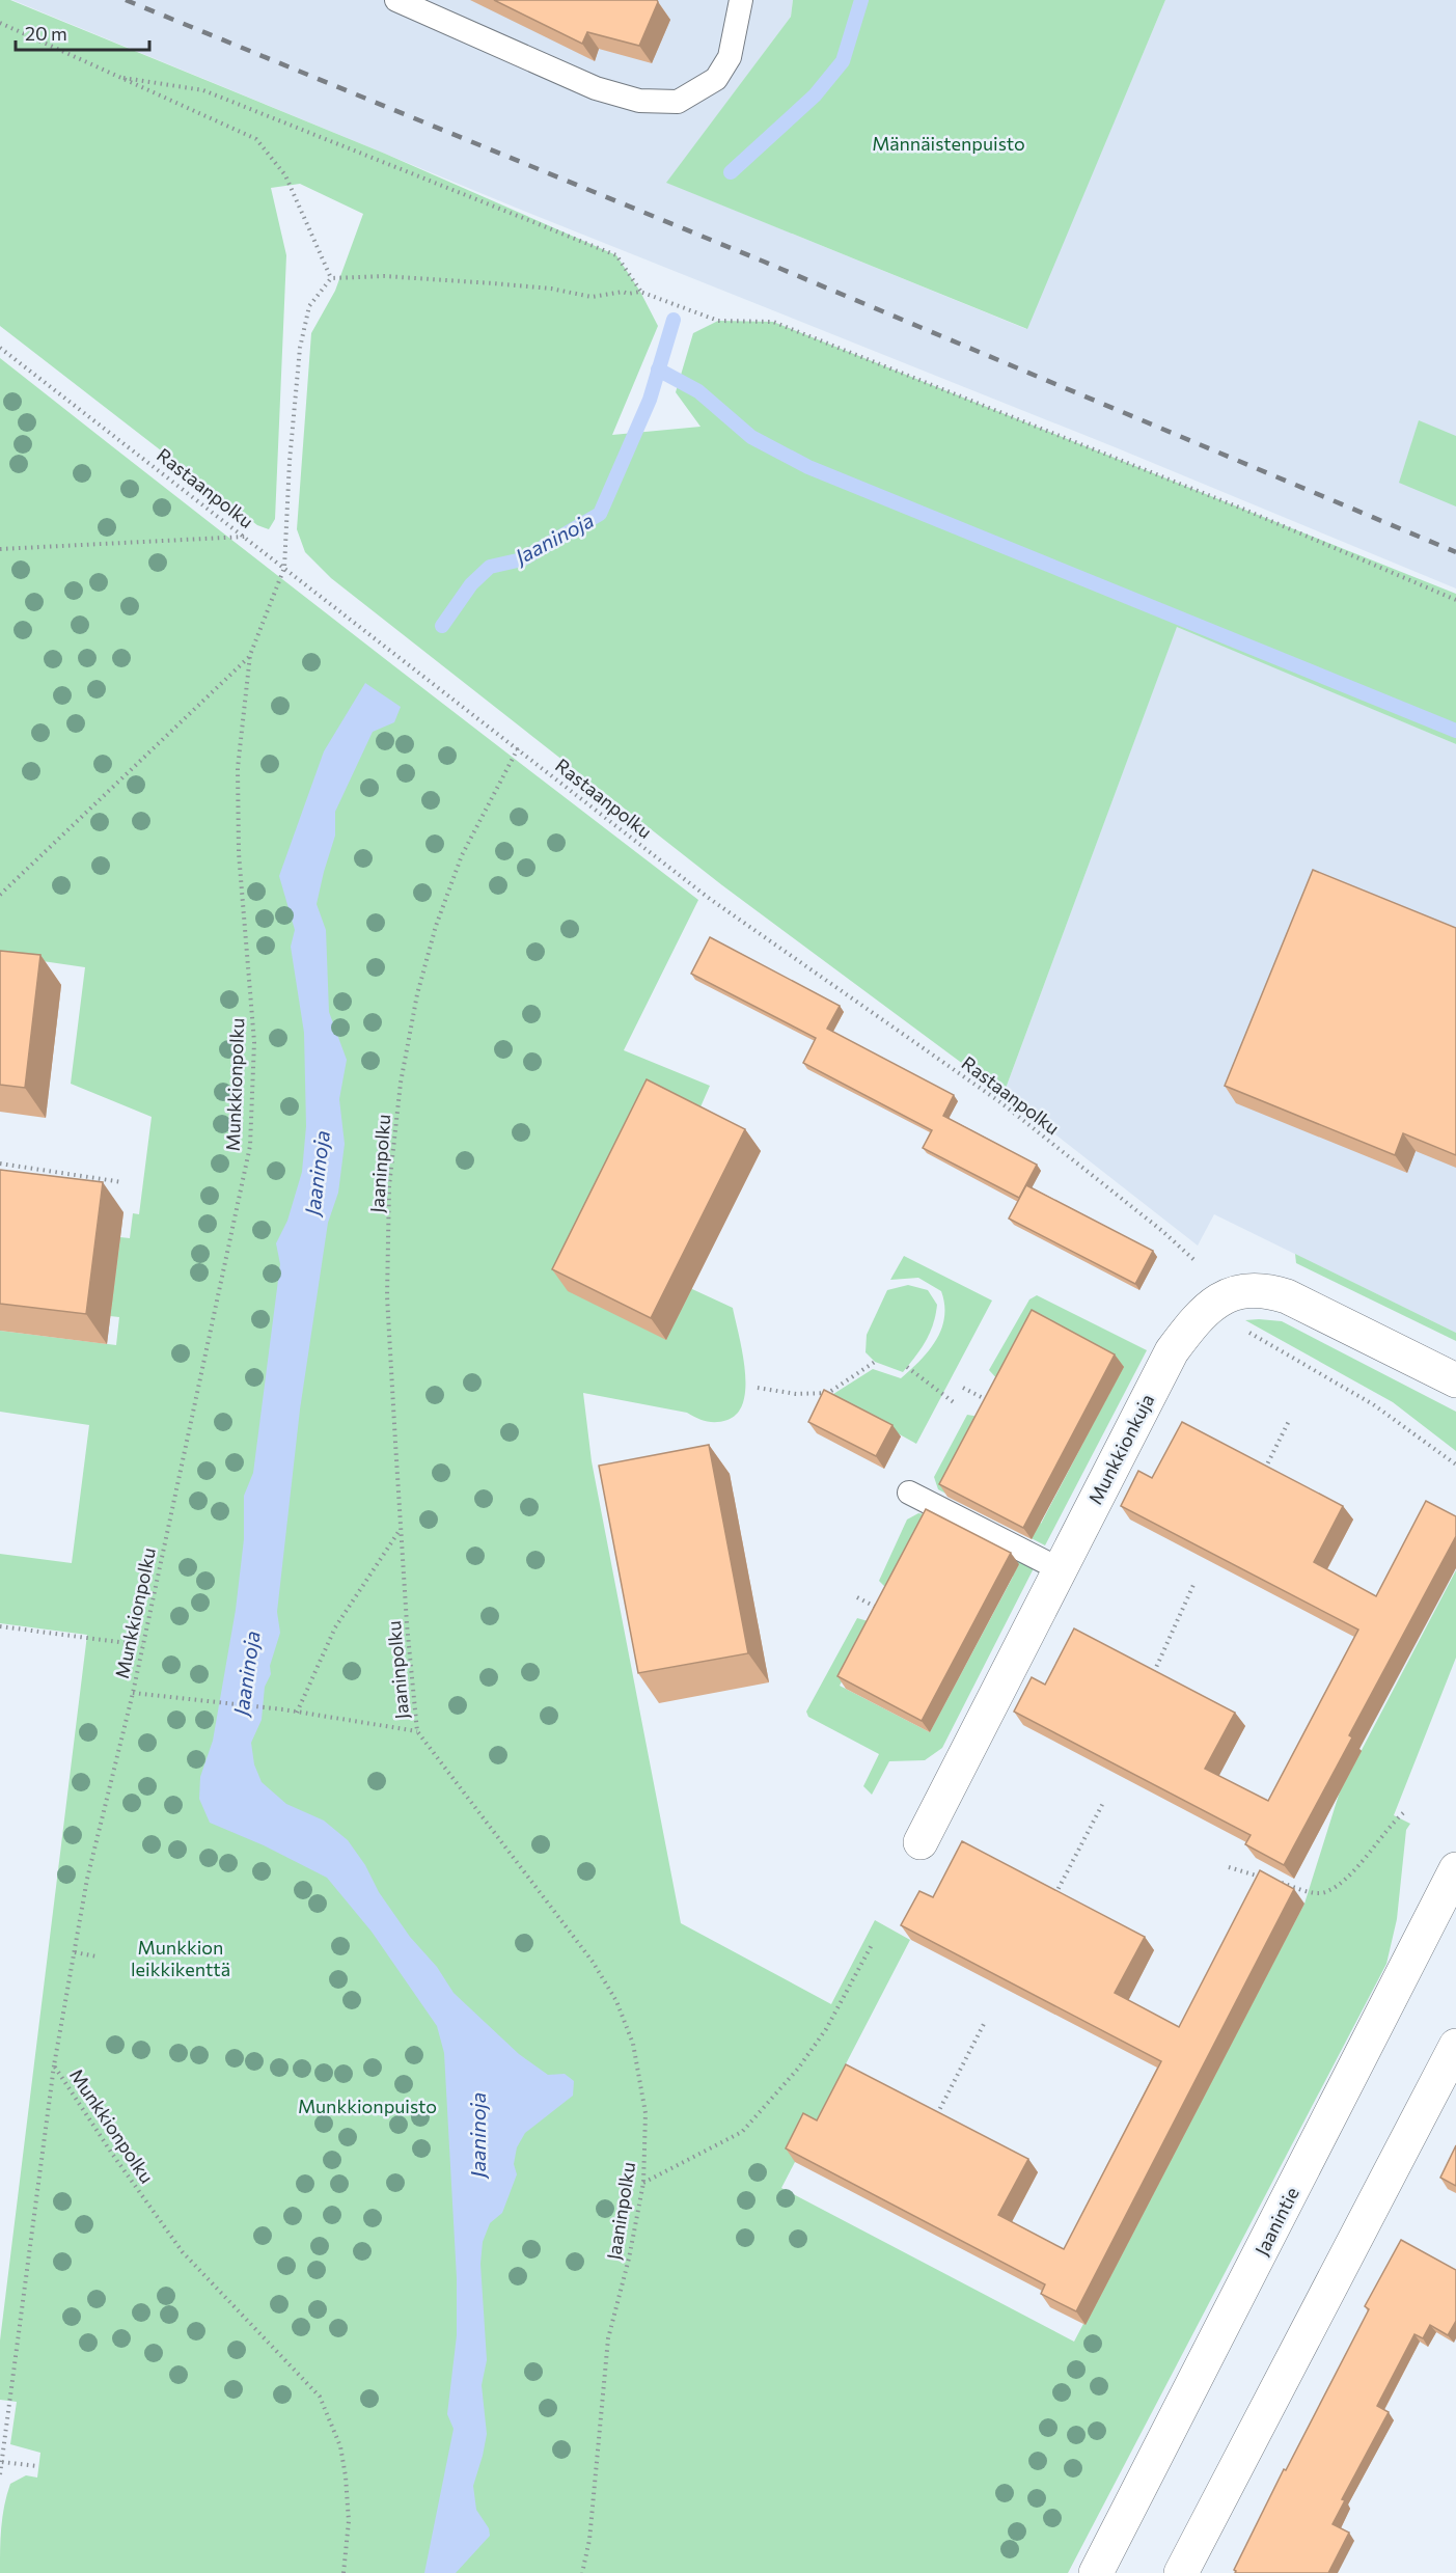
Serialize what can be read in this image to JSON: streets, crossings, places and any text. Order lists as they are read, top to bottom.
{
  "streets": {
    "street": ["Munkkionkuja", "Jaanintie"],
    "path": ["Rastaanpolku", "Munkkionpolku", "Jaaninpolku"]
  },
  "crossings": [
    ["Rastaanpolku", "Munkkionpolku"],
    ["Rastaanpolku", "Jaaninpolku"]
  ],
  "water": ["Jaaninoja"],
  "parks": ["Männäistenpuisto", "Munkkion leikkikenttä", "Munkkionpuisto"],
  "scale_bar": "20 m"
}
